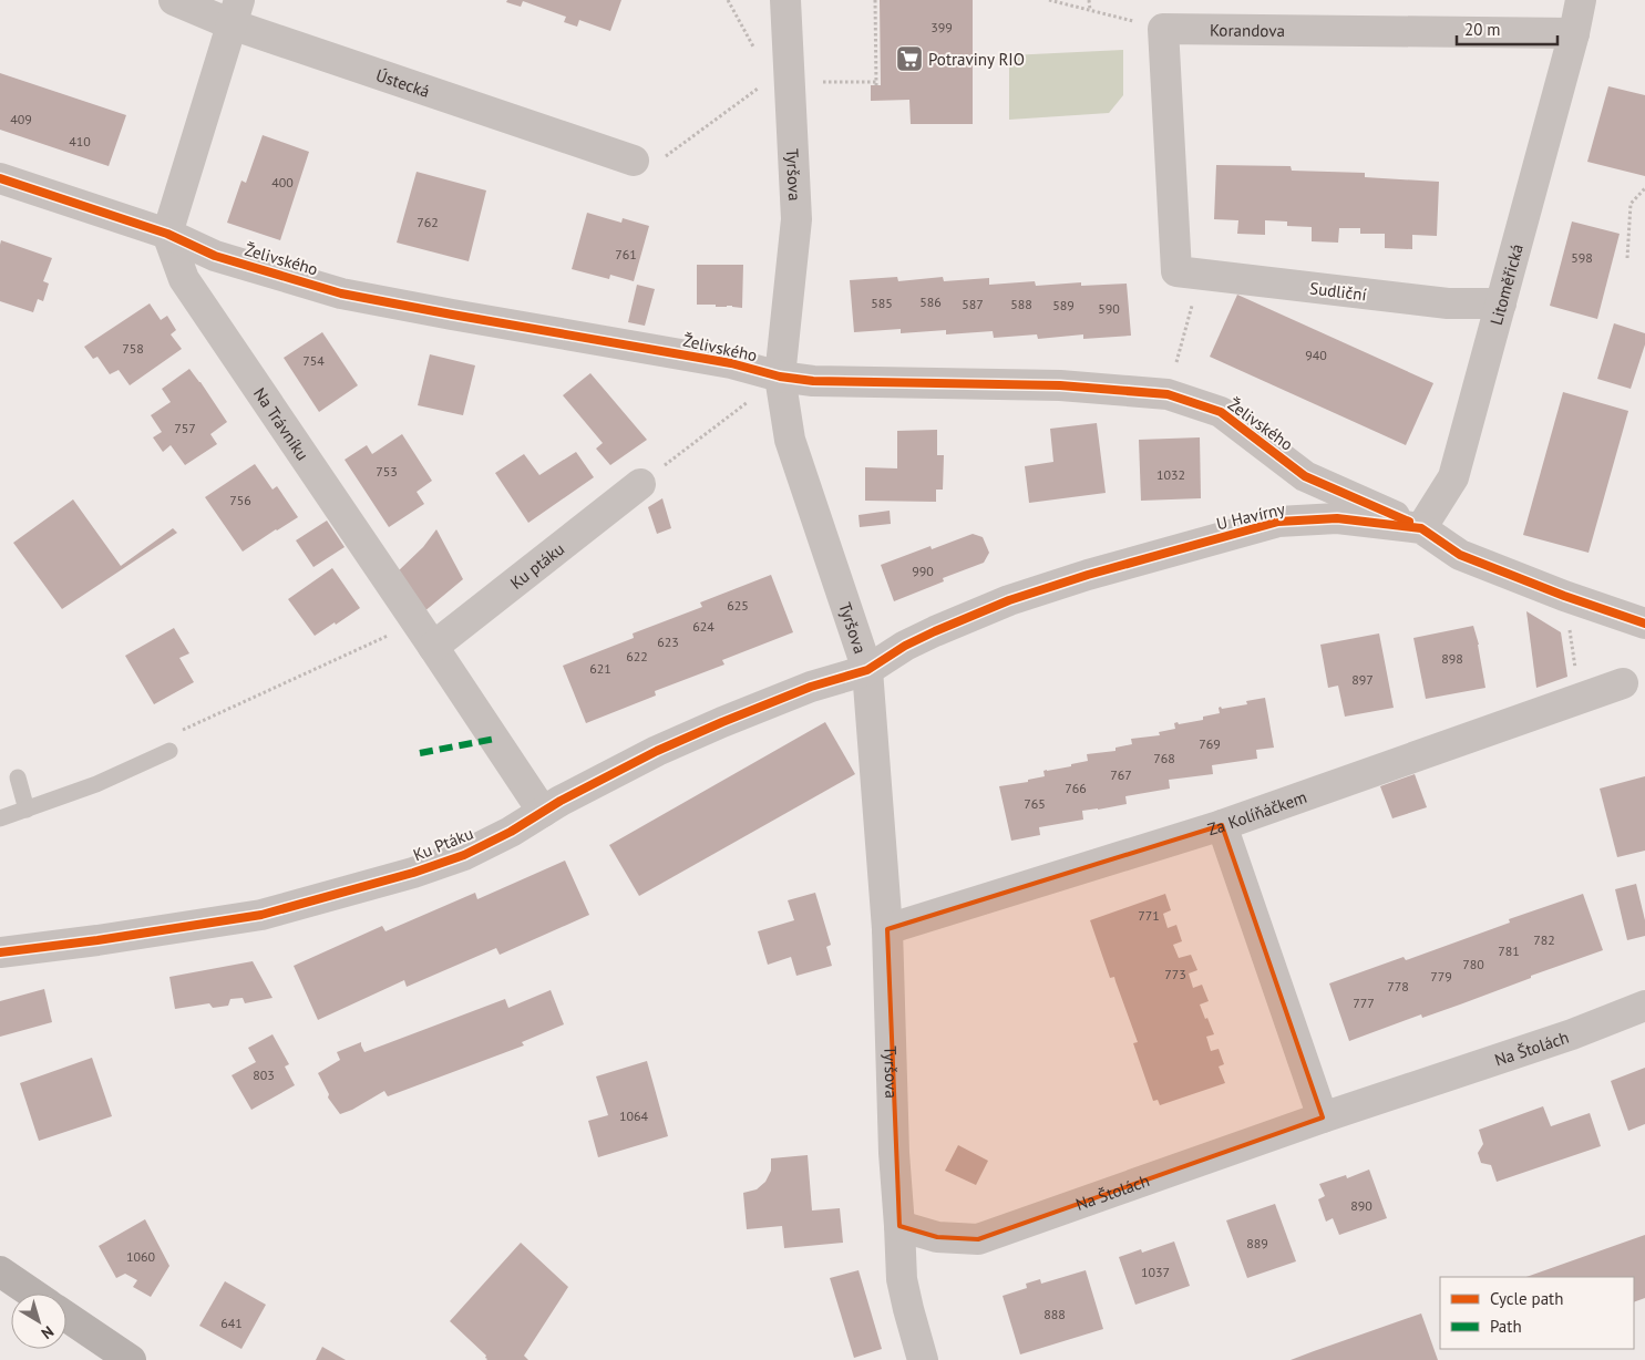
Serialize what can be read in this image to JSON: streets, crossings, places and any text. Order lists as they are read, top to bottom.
{
  "streets": {
    "street": [
      "Korandova",
      "Ústecká",
      "Tyršova",
      "Želivského",
      "Litoměřická",
      "Sudliční",
      "Na Trávníku",
      "U Havírny",
      "Ku ptáku",
      "Za Kolíňáčkem",
      "Ku Ptáku",
      "Na Štolách"
    ]
  },
  "crossings": [
    ["Korandova", "Litoměřická"],
    ["Tyršova", "Želivského"],
    ["Tyršova", "U Havírny"],
    ["Tyršova", "Za Kolíňáčkem"],
    ["Tyršova", "Ku Ptáku"],
    ["Tyršova", "Na Štolách"],
    ["Želivského", "Litoměřická"],
    ["Želivského", "Na Trávníku"],
    ["Želivského", "U Havírny"],
    ["Litoměřická", "Sudliční"],
    ["Litoměřická", "U Havírny"],
    ["Na Trávníku", "Ku ptáku"],
    ["Na Trávníku", "Ku Ptáku"],
    ["U Havírny", "Ku Ptáku"]
  ],
  "places": {
    "supermarket": ["Potraviny RIO"]
  },
  "house_numbers": [
    "399",
    "409",
    "410",
    "400",
    "762",
    "761",
    "598",
    "586",
    "585",
    "587",
    "588",
    "589",
    "590",
    "758",
    "940",
    "754",
    "757",
    "753",
    "1032",
    "756",
    "990",
    "625",
    "624",
    "623",
    "622",
    "898",
    "621",
    "897",
    "769",
    "768",
    "767",
    "766",
    "765",
    "771",
    "782",
    "781",
    "780",
    "773",
    "779",
    "778",
    "777",
    "803",
    "1064",
    "890",
    "889",
    "1060",
    "1037",
    "888",
    "641"
  ],
  "legend": ["Cycle path", "Path"],
  "scale_bar": "20 m",
  "north": "bottom right"
}
